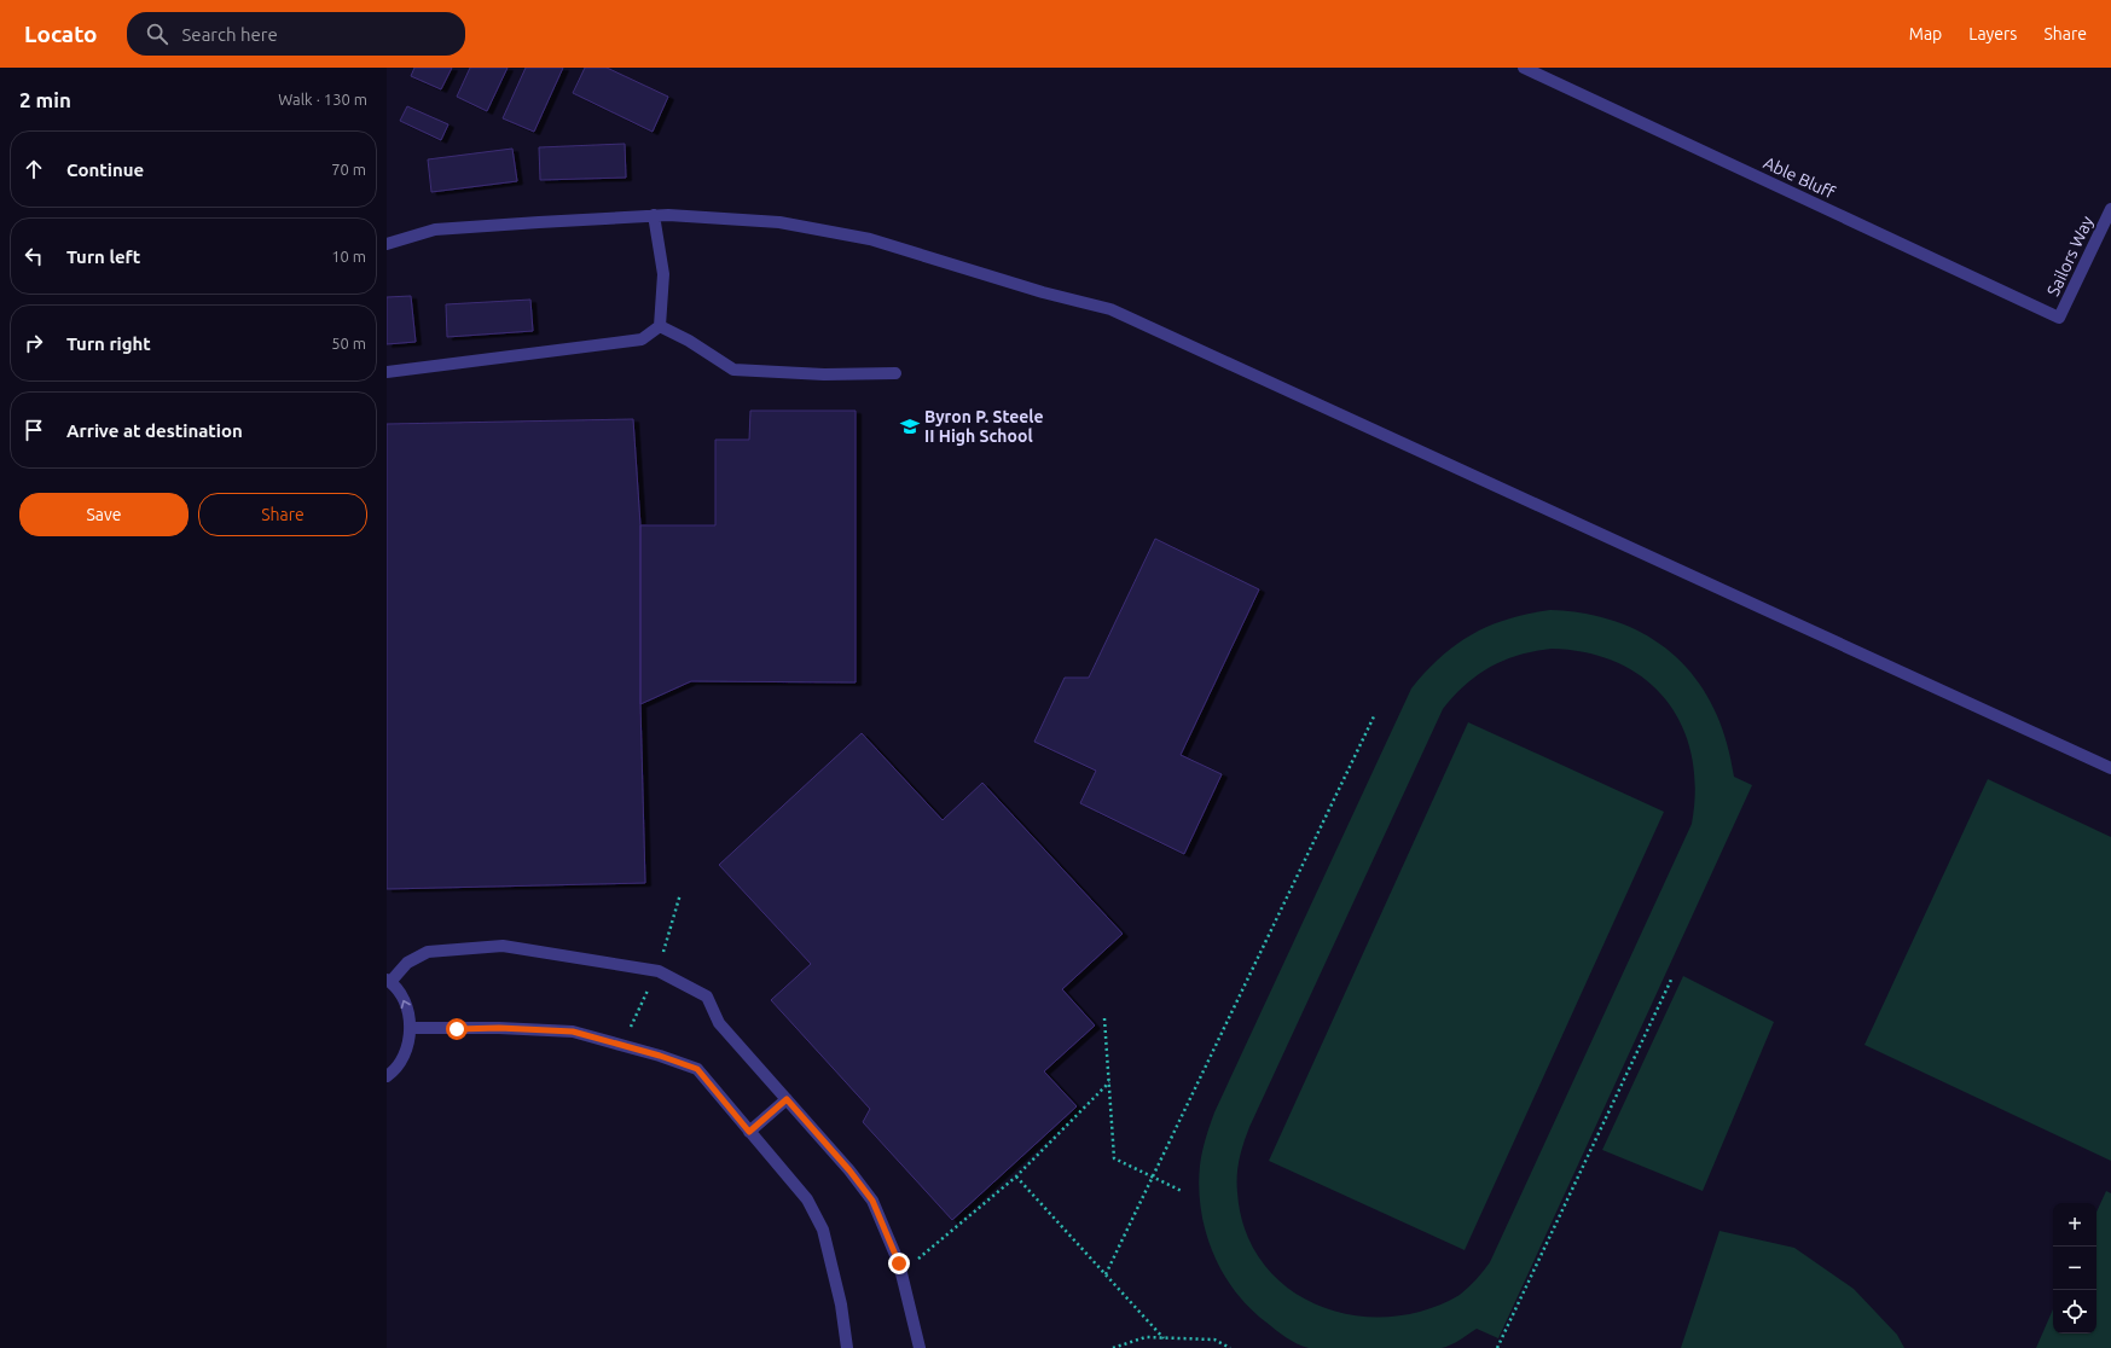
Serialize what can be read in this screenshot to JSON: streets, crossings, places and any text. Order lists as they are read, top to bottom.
{
  "streets": {
    "street": ["Able Bluff", "Sailors Way"]
  },
  "crossings": [
    ["Able Bluff", "Sailors Way"]
  ],
  "places": {
    "school or university": ["Byron P. Steele II High School"]
  },
  "page": {
    "header": "Locato",
    "search": "Search here",
    "nav": ["Map", "Layers", "Share"],
    "heading": ["2 min", "Walk · 130 m"],
    "list": [
      ["Continue", "70 m"],
      ["Turn left", "10 m"],
      ["Turn right", "50 m"],
      "Arrive at destination"
    ],
    "buttons": ["Save", "Share"],
    "map_buttons": ["+", "−"]
  }
}
